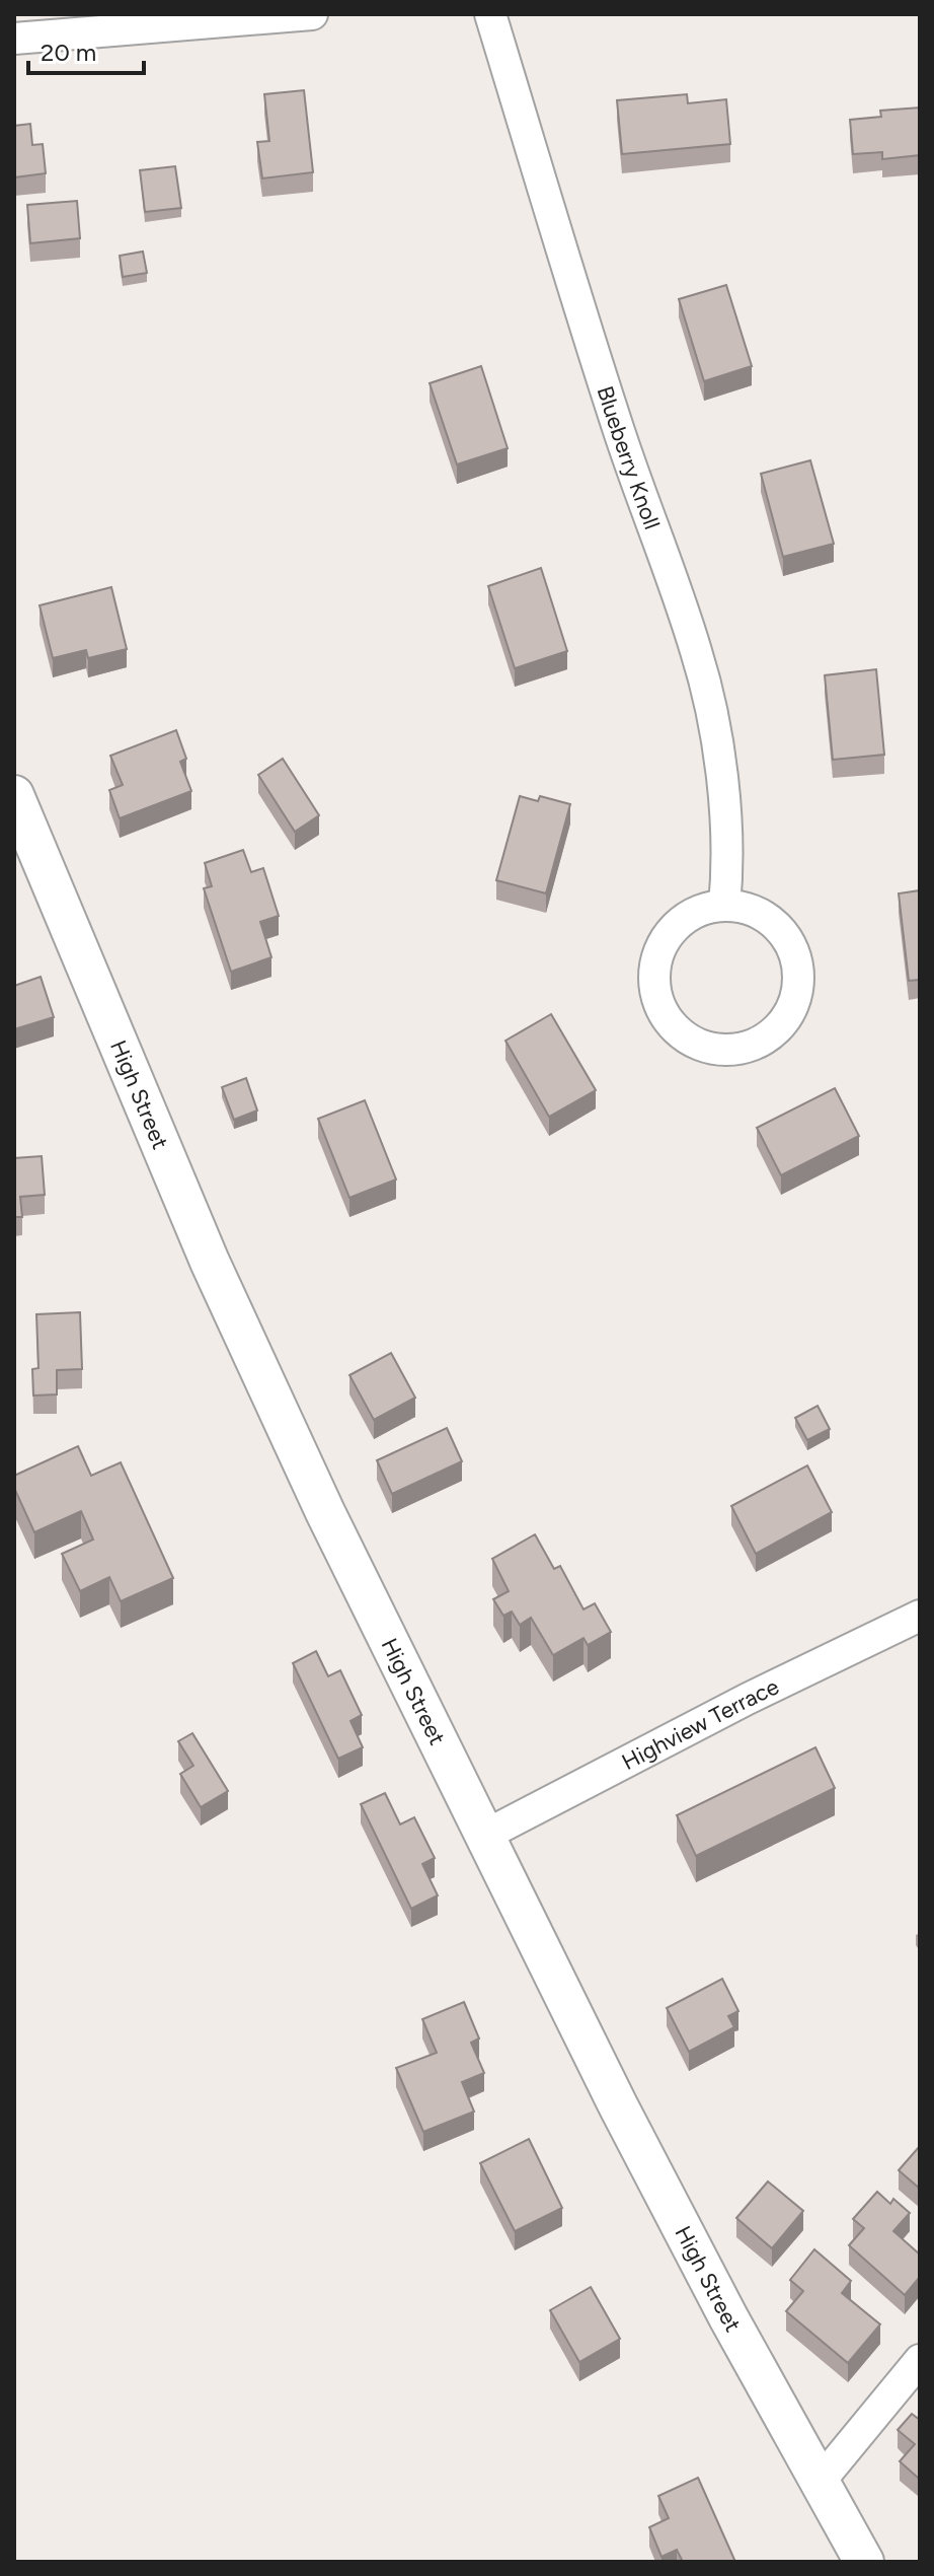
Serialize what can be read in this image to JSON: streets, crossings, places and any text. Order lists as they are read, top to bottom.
{
  "streets": {
    "street": ["Blueberry Knoll", "High Street", "Highview Terrace"]
  },
  "crossings": [
    ["High Street", "Highview Terrace"]
  ],
  "scale_bar": "20 m"
}
